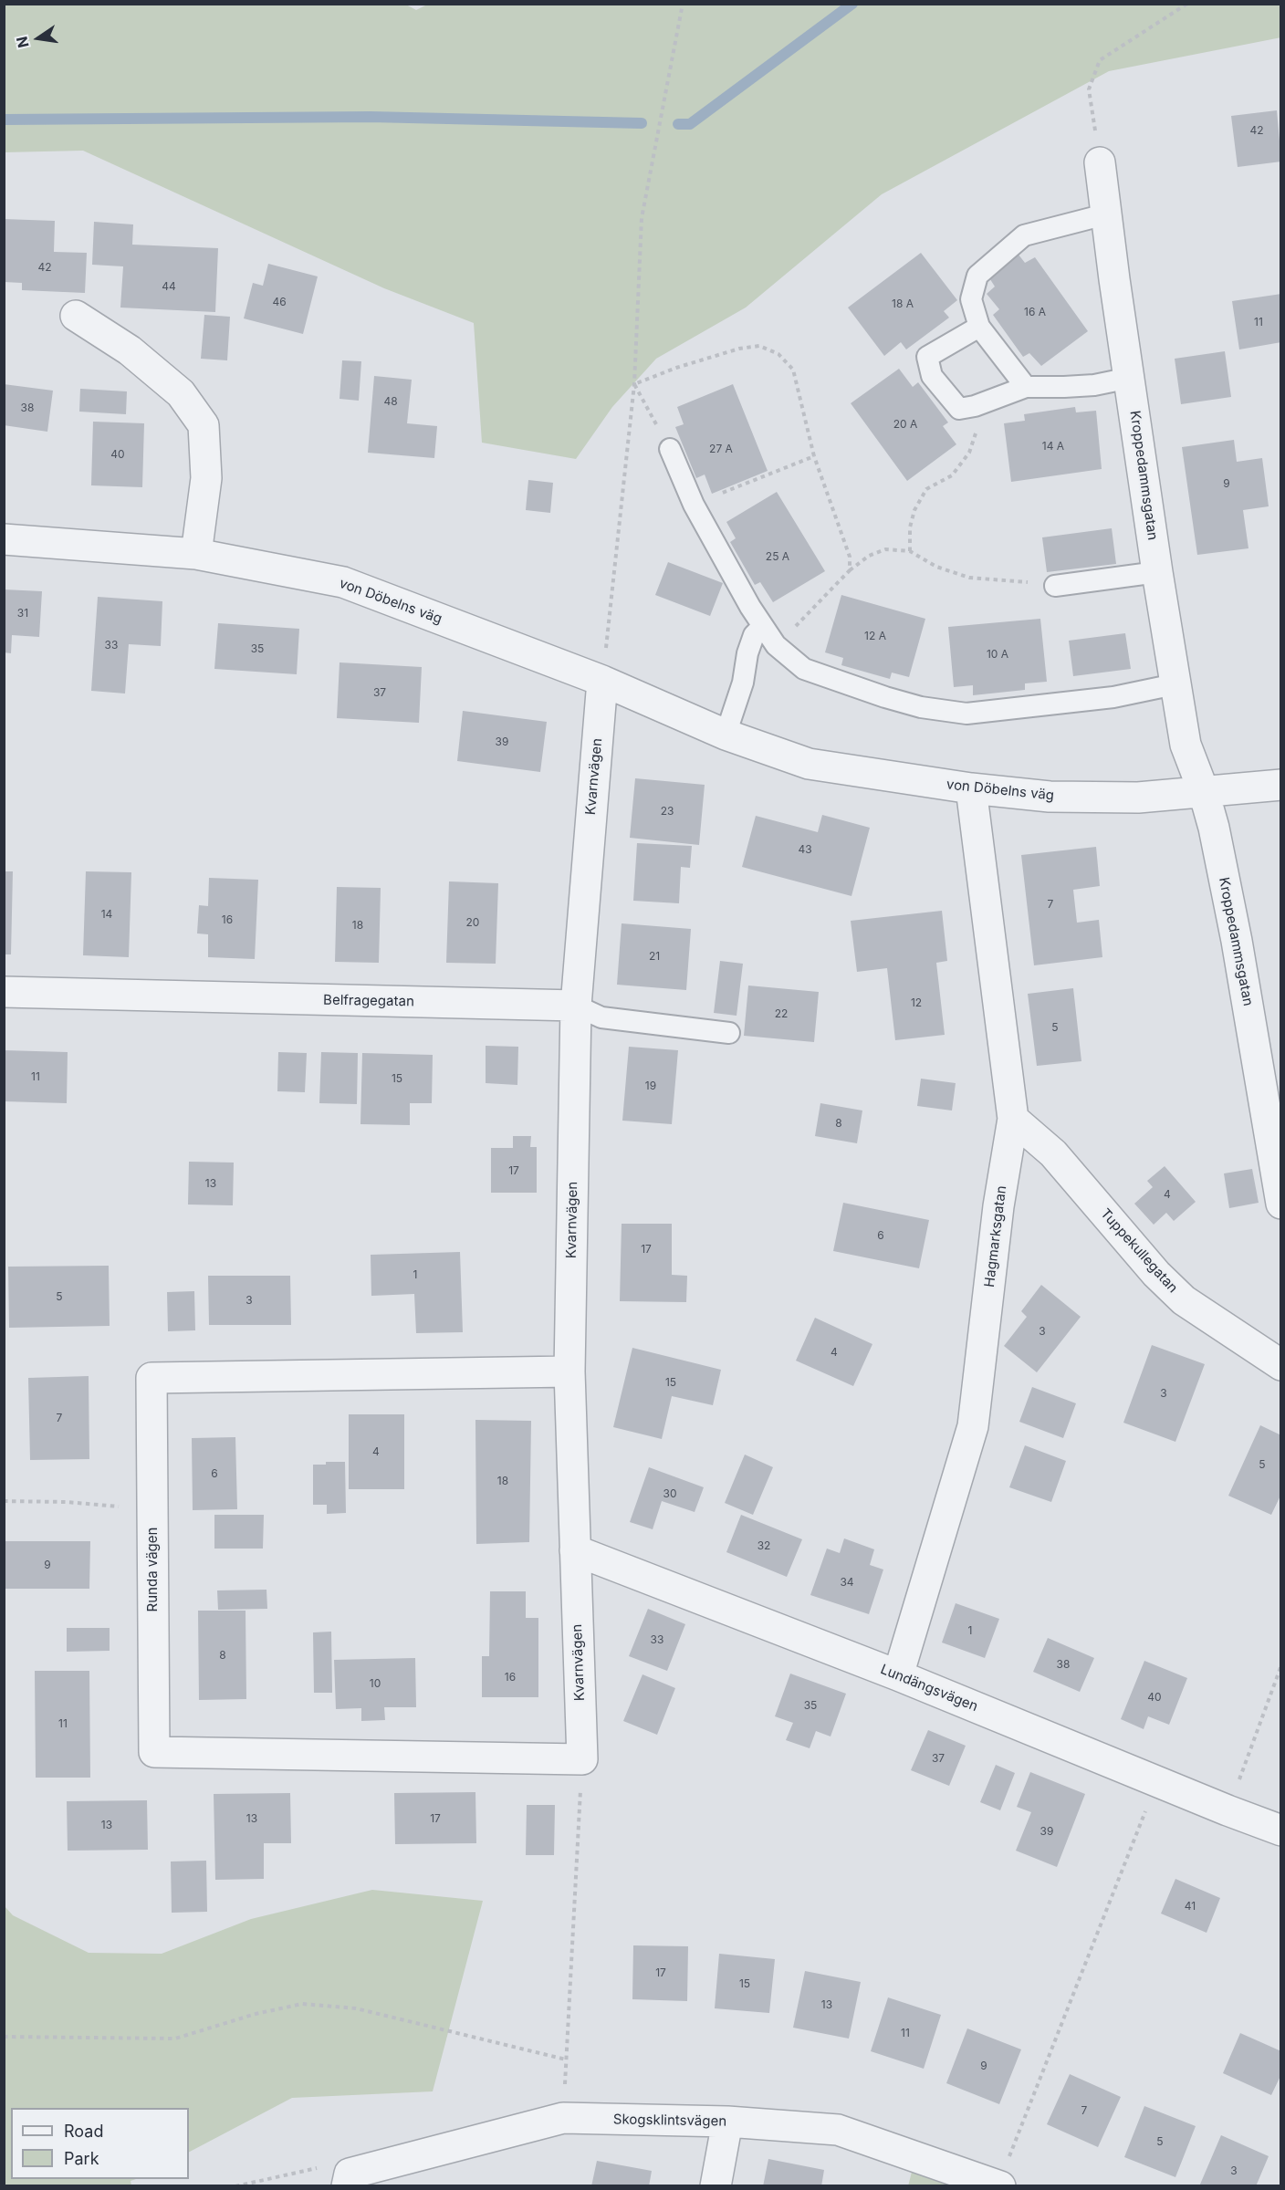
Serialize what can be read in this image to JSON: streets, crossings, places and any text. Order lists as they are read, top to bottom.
{
  "streets": {
    "street": [
      "Kroppedammsgatan",
      "von Döbelns väg",
      "Kvarnvägen",
      "Belfragegatan",
      "Hagmarksgatan",
      "Tuppekullegatan",
      "Runda vägen",
      "Lundängsvägen",
      "Skogsklintsvägen"
    ]
  },
  "crossings": [
    ["Kroppedammsgatan", "von Döbelns väg"],
    ["von Döbelns väg", "Kvarnvägen"],
    ["von Döbelns väg", "Hagmarksgatan"],
    ["Kvarnvägen", "Belfragegatan"],
    ["Kvarnvägen", "Runda vägen"],
    ["Kvarnvägen", "Lundängsvägen"],
    ["Hagmarksgatan", "Tuppekullegatan"],
    ["Hagmarksgatan", "Lundängsvägen"]
  ],
  "house_numbers": [
    "42",
    "42",
    "44",
    "46",
    "18 A",
    "16 A",
    "11",
    "48",
    "38",
    "20 A",
    "14 A",
    "27 A",
    "40",
    "9",
    "25 A",
    "31",
    "12 A",
    "33",
    "35",
    "10 A",
    "37",
    "39",
    "23",
    "43",
    "7",
    "14",
    "16",
    "20",
    "18",
    "21",
    "12",
    "22",
    "5",
    "11",
    "15",
    "19",
    "8",
    "17",
    "13",
    "4",
    "6",
    "17",
    "1",
    "5",
    "3",
    "3",
    "4",
    "15",
    "3",
    "7",
    "4",
    "5",
    "6",
    "18",
    "30",
    "32",
    "9",
    "34",
    "1",
    "33",
    "8",
    "38",
    "16",
    "10",
    "40",
    "35",
    "11",
    "37",
    "13",
    "17",
    "13",
    "39",
    "41",
    "17",
    "15",
    "13",
    "11",
    "9",
    "7",
    "5",
    "3"
  ],
  "legend": ["Road", "Park"],
  "north": "left"
}
